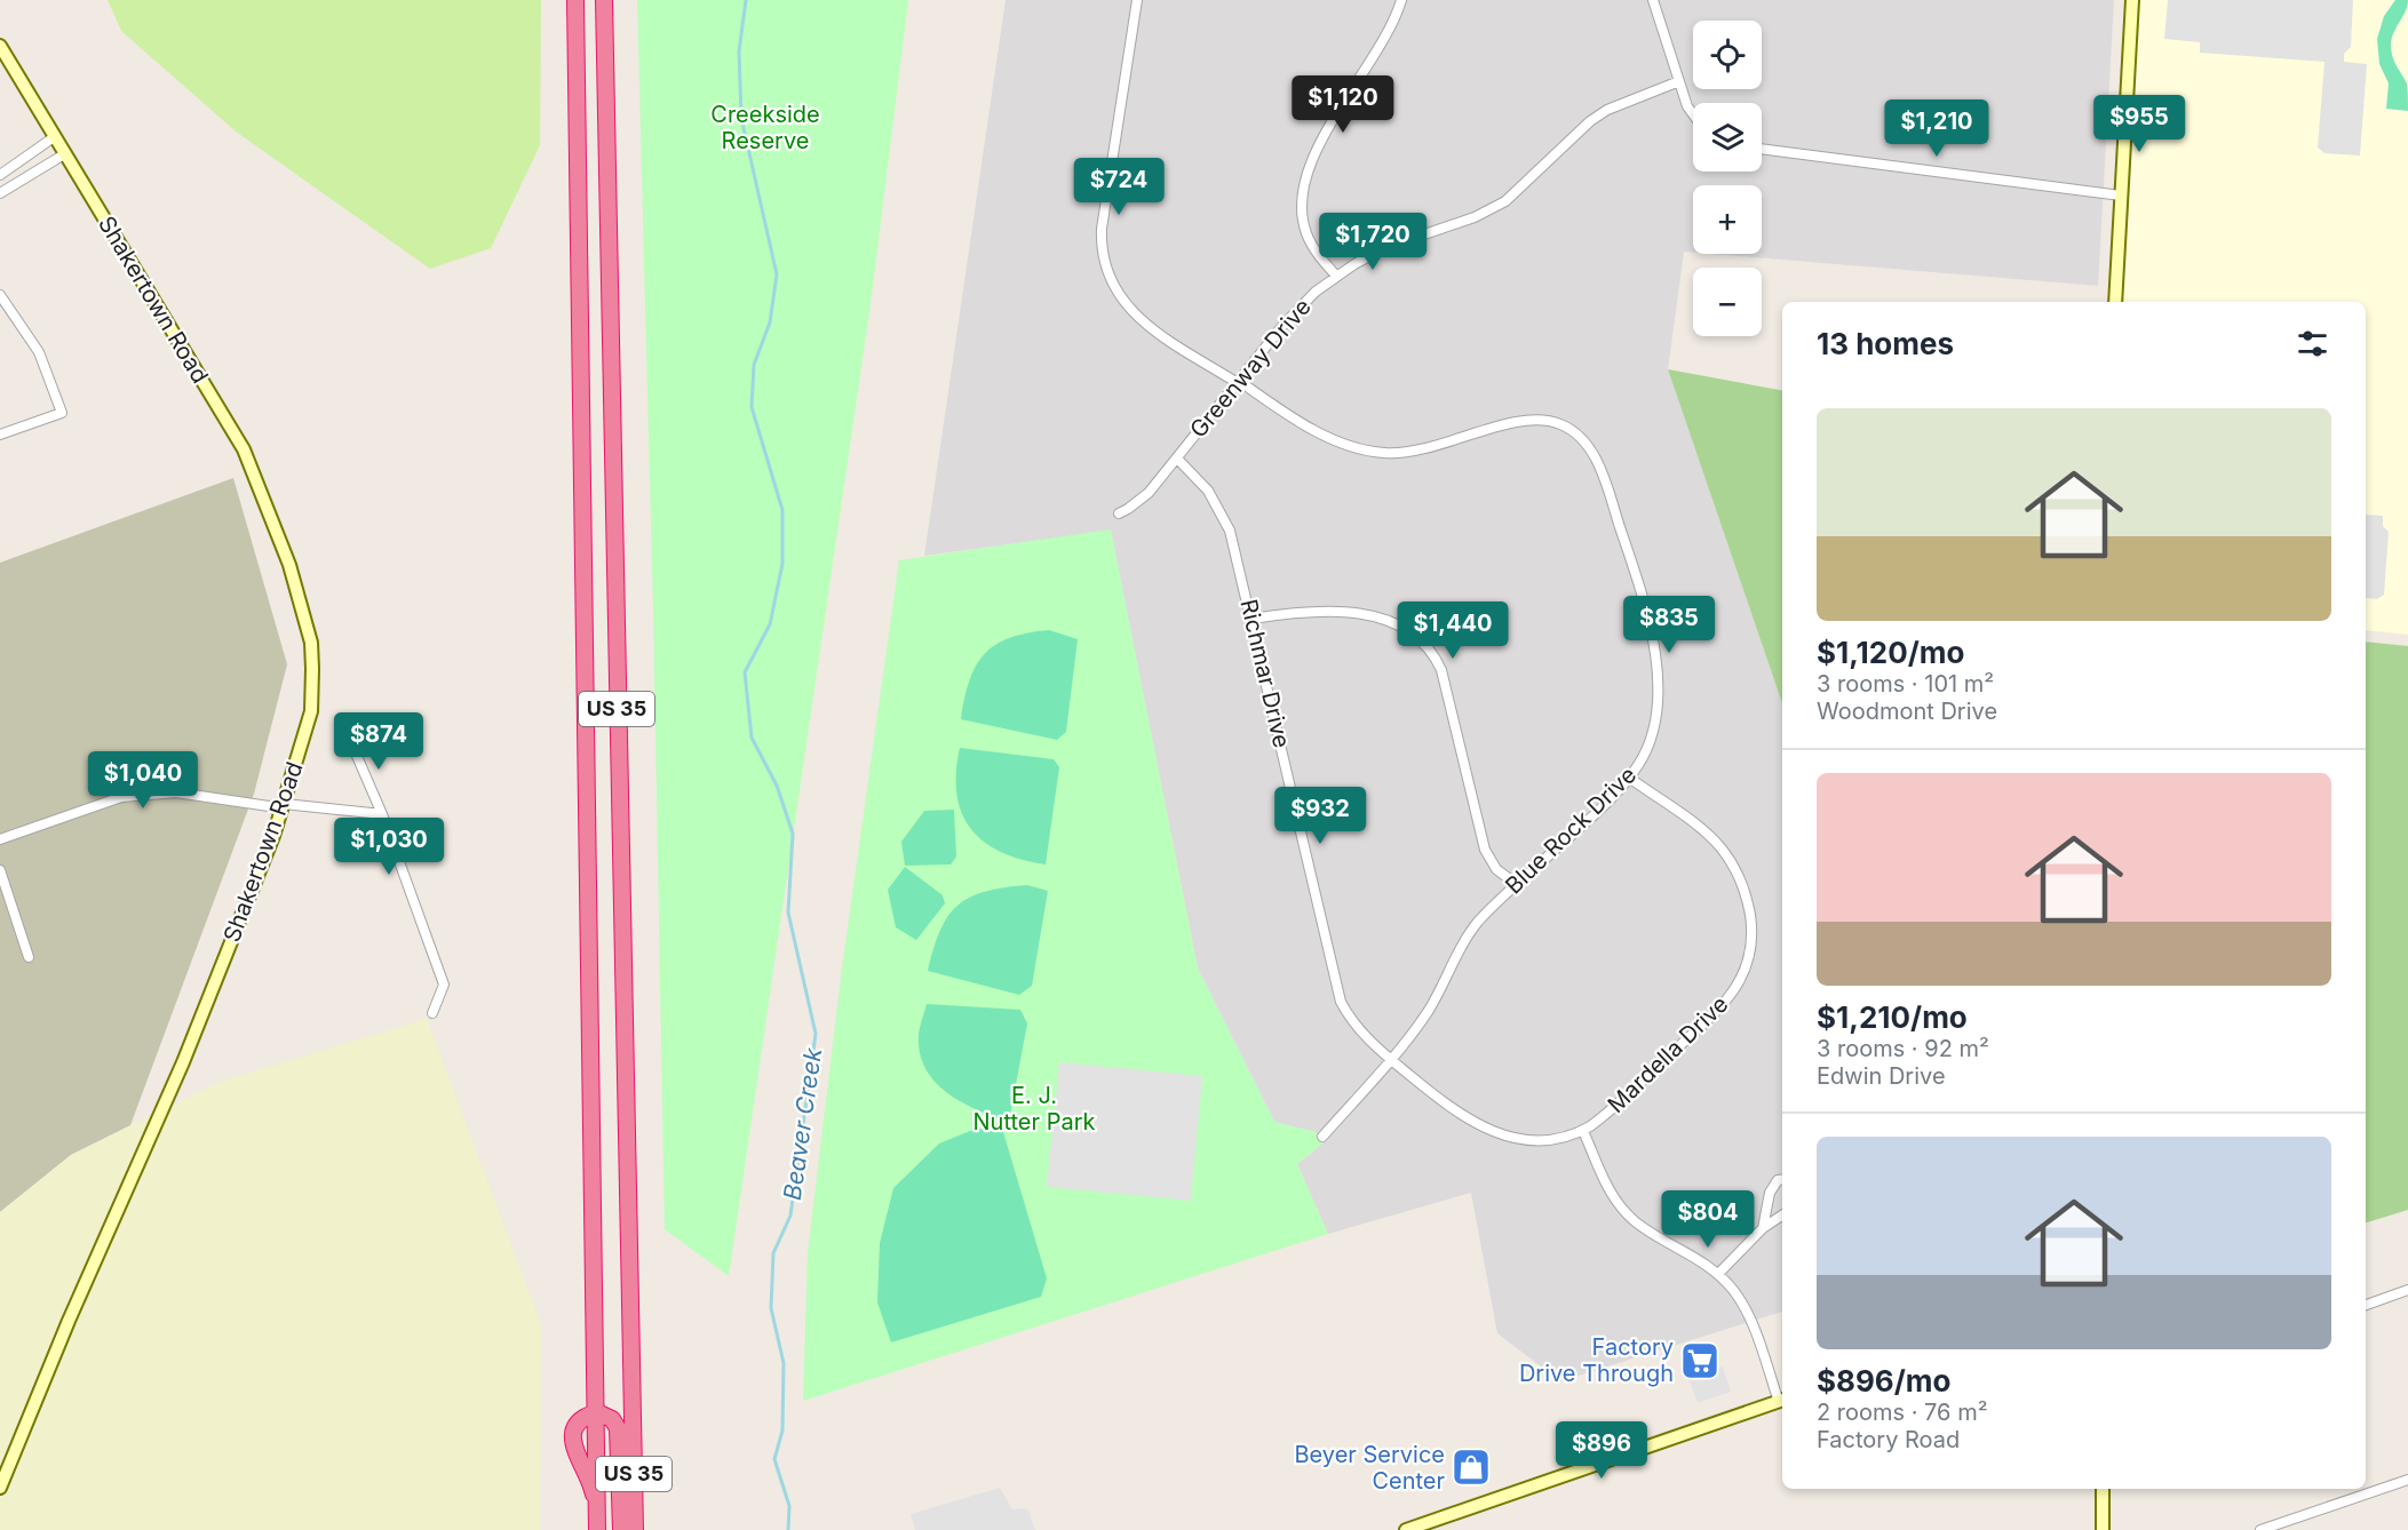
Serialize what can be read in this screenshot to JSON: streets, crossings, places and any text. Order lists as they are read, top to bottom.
{
  "streets": {
    "highway": ["US 35"],
    "street": [
      "Shakertown Road",
      "Greenway Drive",
      "Richmar Drive",
      "Blue Rock Drive",
      "Mardella Drive"
    ]
  },
  "crossings": [
    ["Greenway Drive", "Richmar Drive"],
    ["Greenway Drive", "Blue Rock Drive"],
    ["Richmar Drive", "Blue Rock Drive"],
    ["Richmar Drive", "Mardella Drive"],
    ["Blue Rock Drive", "Mardella Drive"]
  ],
  "water": ["Beaver Creek"],
  "parks": ["Creekside Reserve", "E. J. Nutter Park"],
  "places": {
    "supermarket": ["Factory Drive Through"],
    "shop": ["Beyer Service Center"]
  },
  "page": {
    "map_buttons": ["+", "−"],
    "price": [
      "$1,120",
      "$955",
      "$1,210",
      "$724",
      "$1,720",
      "$835",
      "$1,440",
      "$874",
      "$1,040",
      "$932",
      "$1,030",
      "$804",
      "$896"
    ],
    "heading": "13 homes",
    "list": [
      {
        "name": "$1,120/mo",
        "note": "3 rooms · 101 m² · Woodmont Drive"
      },
      {
        "name": "$1,210/mo",
        "note": "3 rooms · 92 m² · Edwin Drive"
      },
      {
        "name": "$896/mo",
        "note": "2 rooms · 76 m² · Factory Road"
      }
    ]
  }
}
